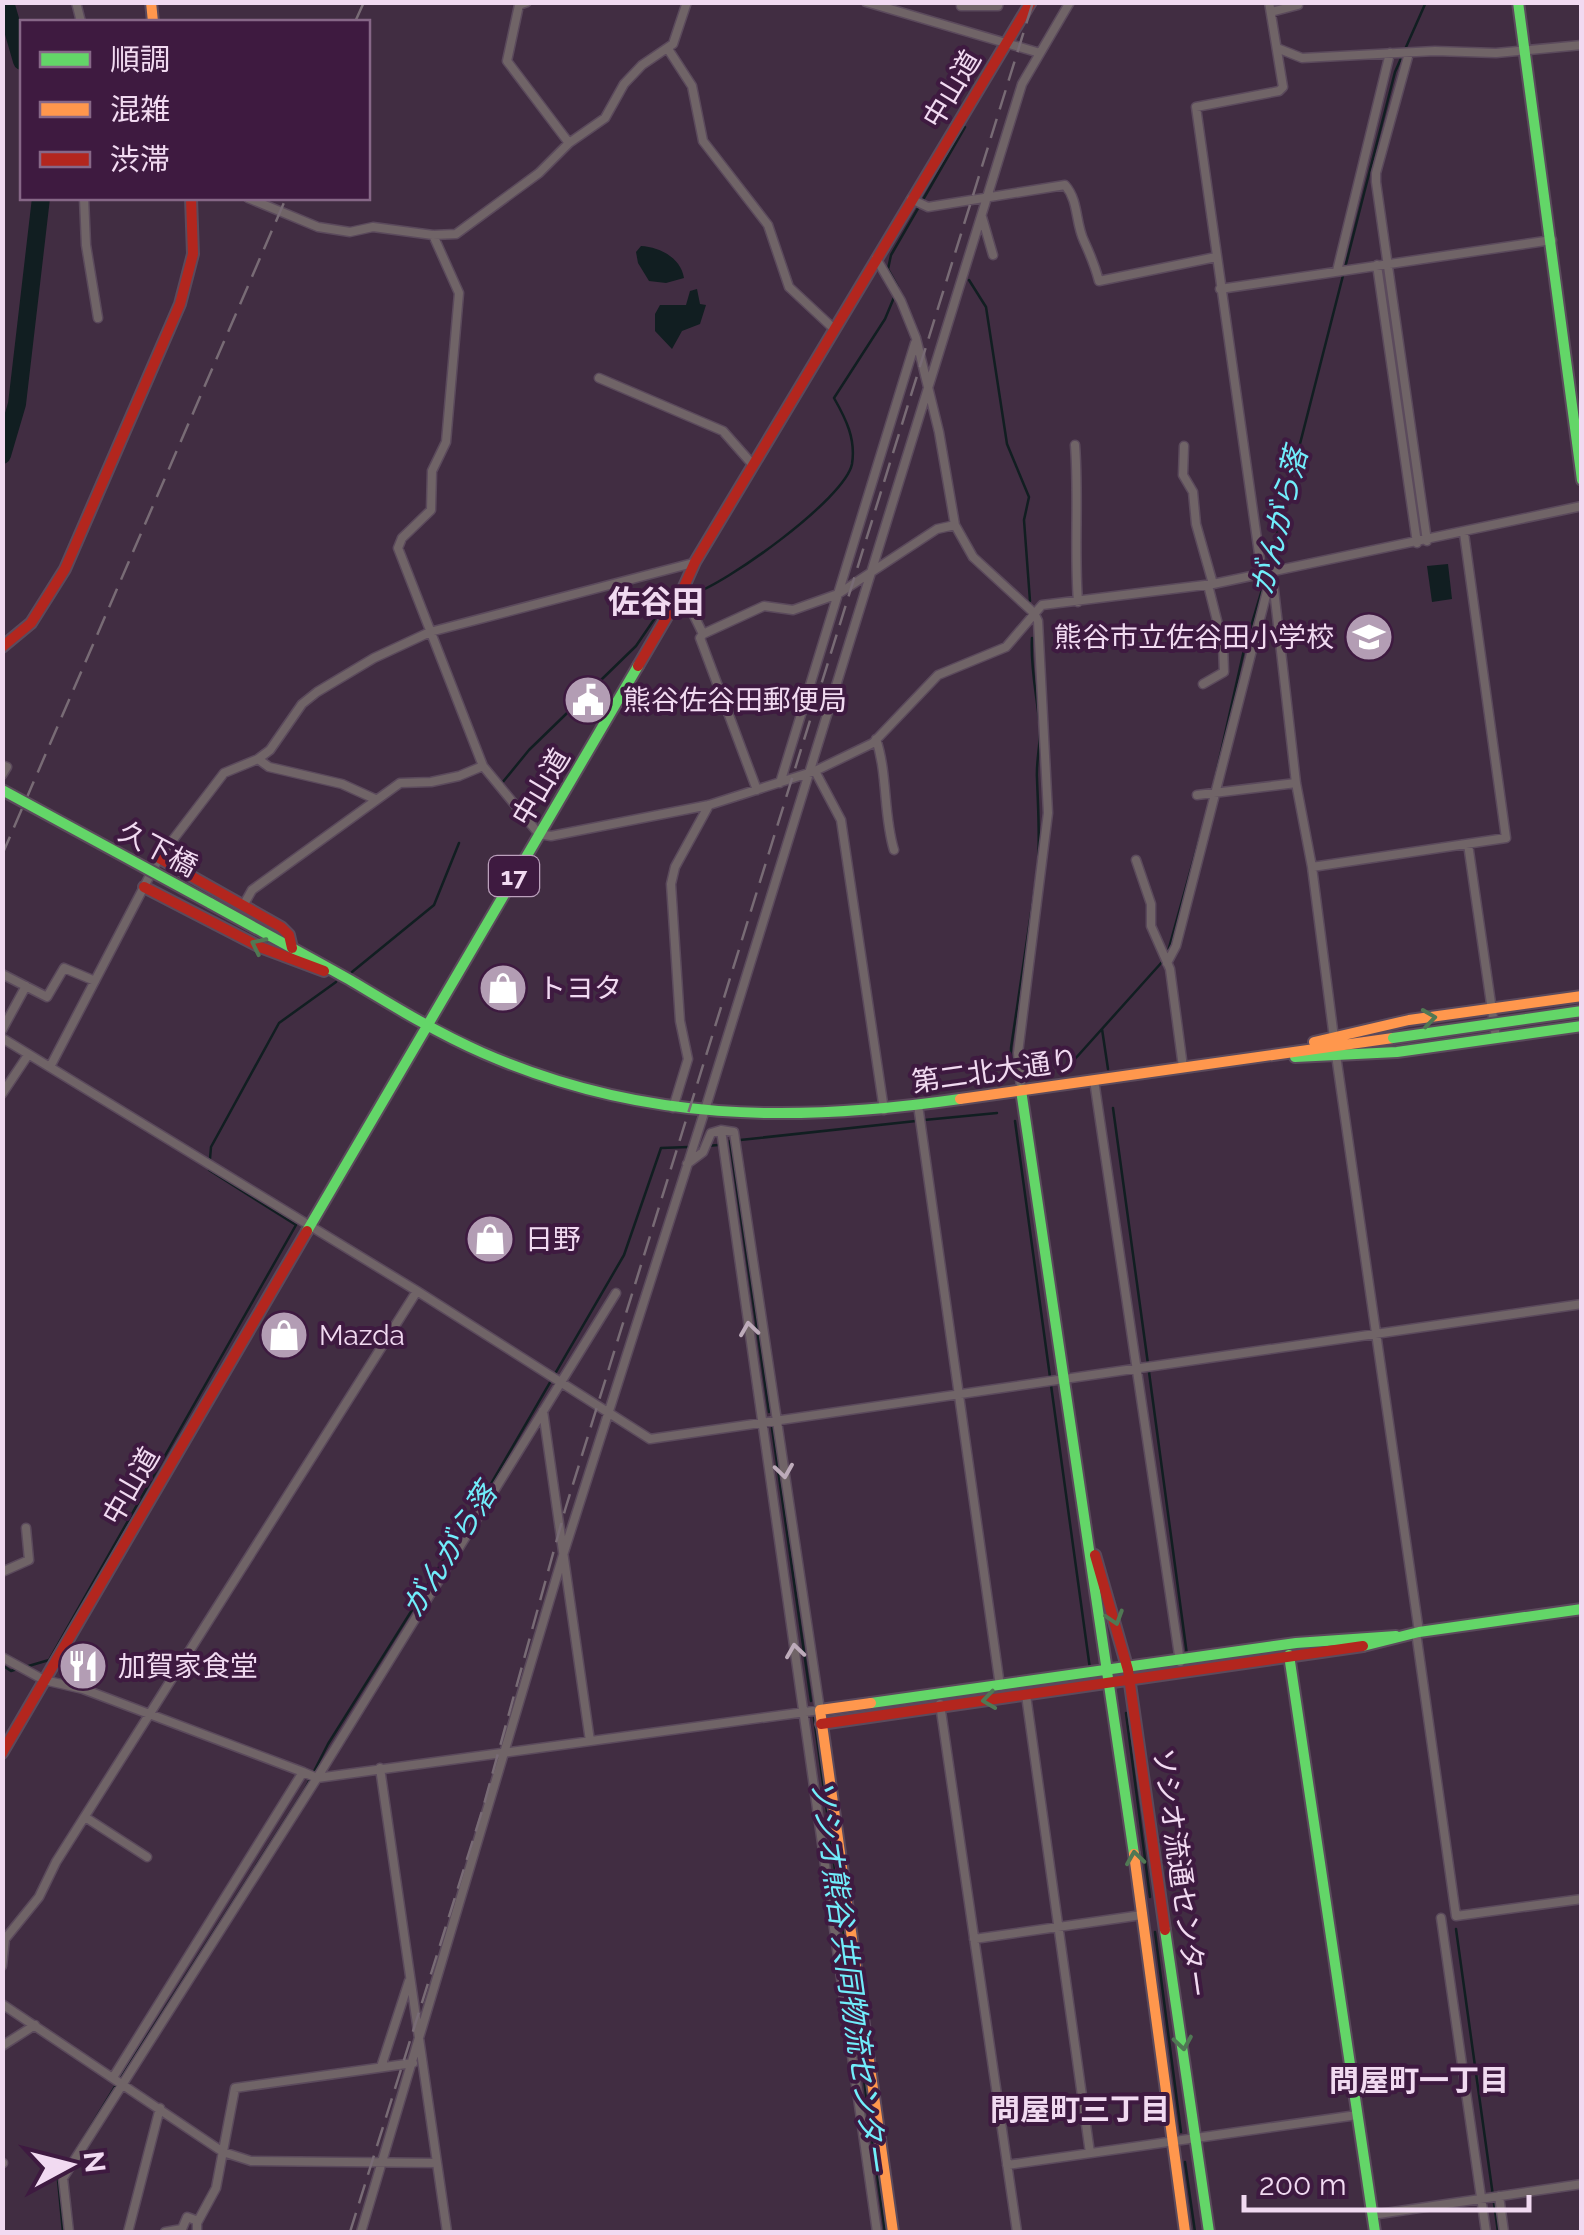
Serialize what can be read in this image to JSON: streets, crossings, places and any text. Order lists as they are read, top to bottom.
{
  "streets": {
    "main road": [
      "中山道",
      "久下橋",
      "17",
      "第二北大通り",
      "ソシオ流通センター"
    ]
  },
  "crossings": [
    ["中山道", "第二北大通り"],
    ["久下橋", "第二北大通り"]
  ],
  "districts": ["佐谷田", "問屋町一丁目", "問屋町三丁目"],
  "water": ["がんがら落", "ソシオ熊谷 共同物流センター"],
  "places": {
    "school or university": ["熊谷市立佐谷田小学校"],
    "public building": ["熊谷佐谷田郵便局"],
    "shop": ["トヨタ", "日野", "Mazda"],
    "restaurant": ["加賀家食堂"]
  },
  "legend": ["順調", "混雑", "渋滞"],
  "scale_bar": "200 m",
  "north": "right"
}
